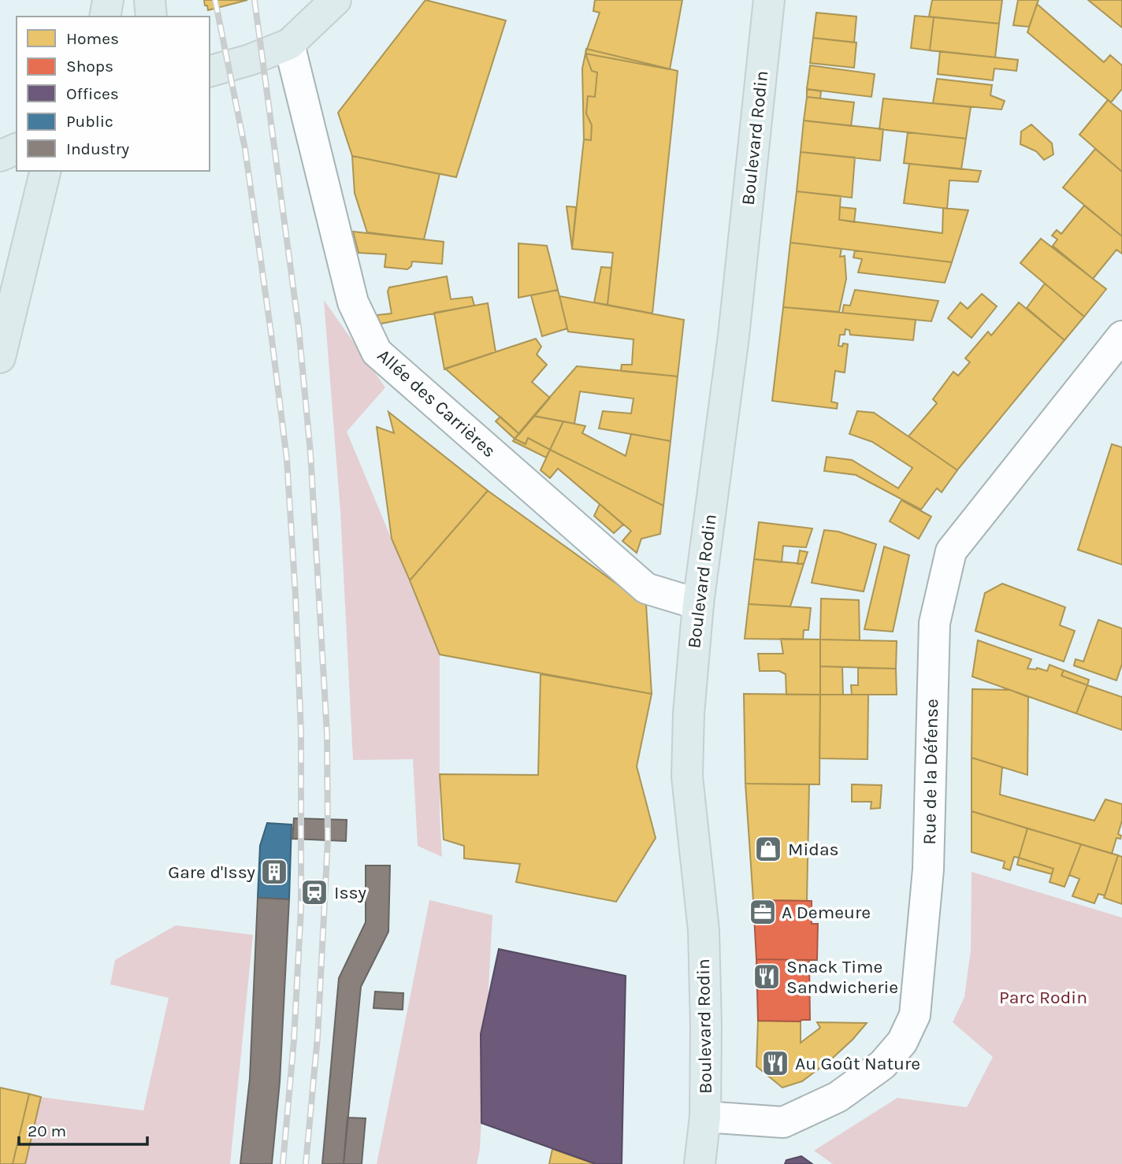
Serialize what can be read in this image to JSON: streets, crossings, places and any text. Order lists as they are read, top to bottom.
{
  "streets": {
    "main road": ["Boulevard Rodin"],
    "street": ["Allée des Carrières", "Rue de la Défense"]
  },
  "crossings": [
    ["Boulevard Rodin", "Allée des Carrières"],
    ["Boulevard Rodin", "Rue de la Défense"]
  ],
  "parks": ["Parc Rodin"],
  "places": {
    "shop": ["Midas"],
    "building": ["Gare d'Issy"],
    "station": ["Issy"],
    "office": ["A Demeure"],
    "restaurant": ["Snack Time Sandwicherie", "Au Goût Nature"]
  },
  "legend": [
    "Homes",
    "Shops",
    "Offices",
    "Public",
    "Industry"
  ],
  "scale_bar": "20 m"
}
